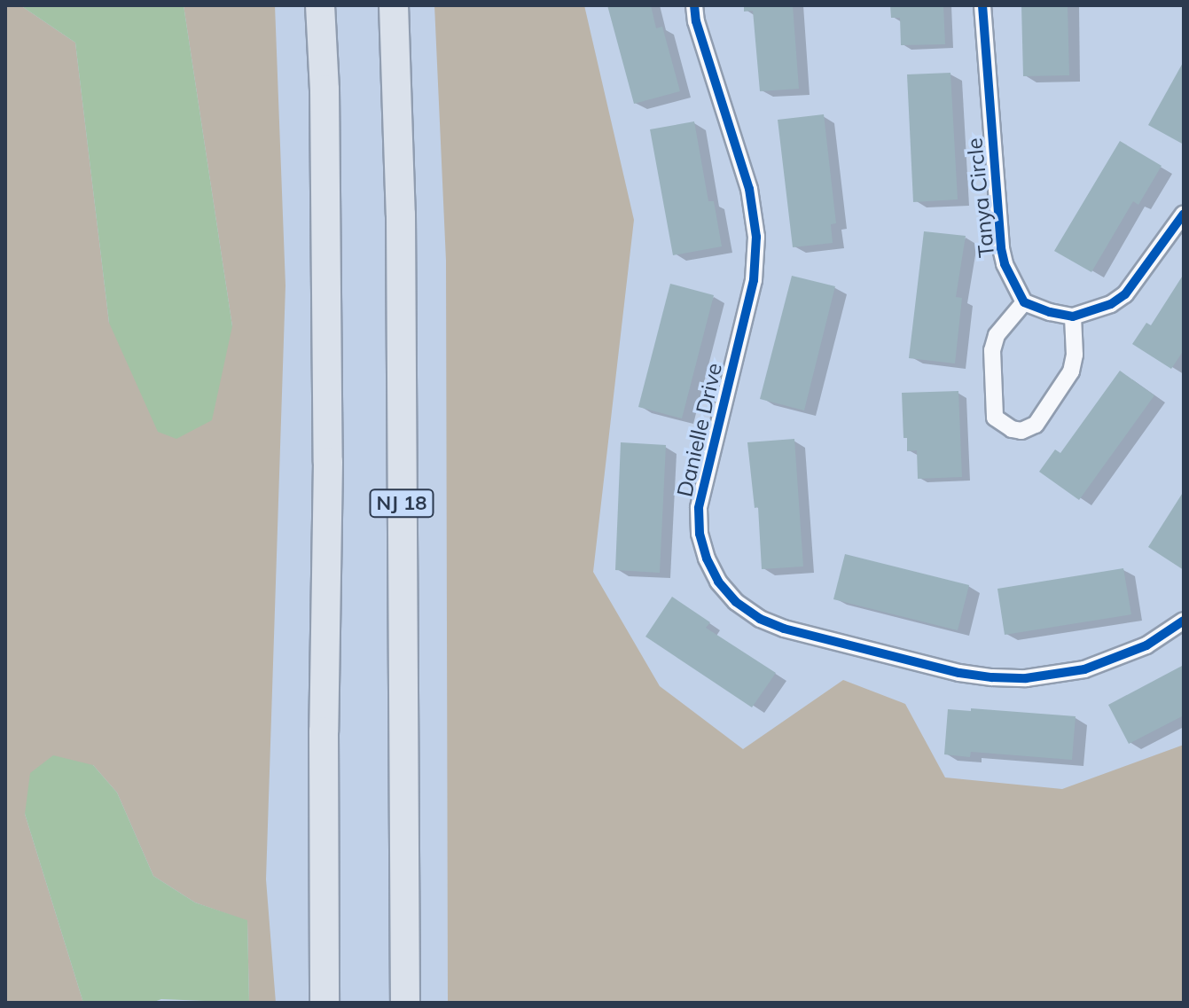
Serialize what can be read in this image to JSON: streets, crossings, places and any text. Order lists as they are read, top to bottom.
{
  "streets": {
    "highway": ["NJ 18"],
    "street": ["Tanya Circle", "Danielle Drive"]
  }
}
